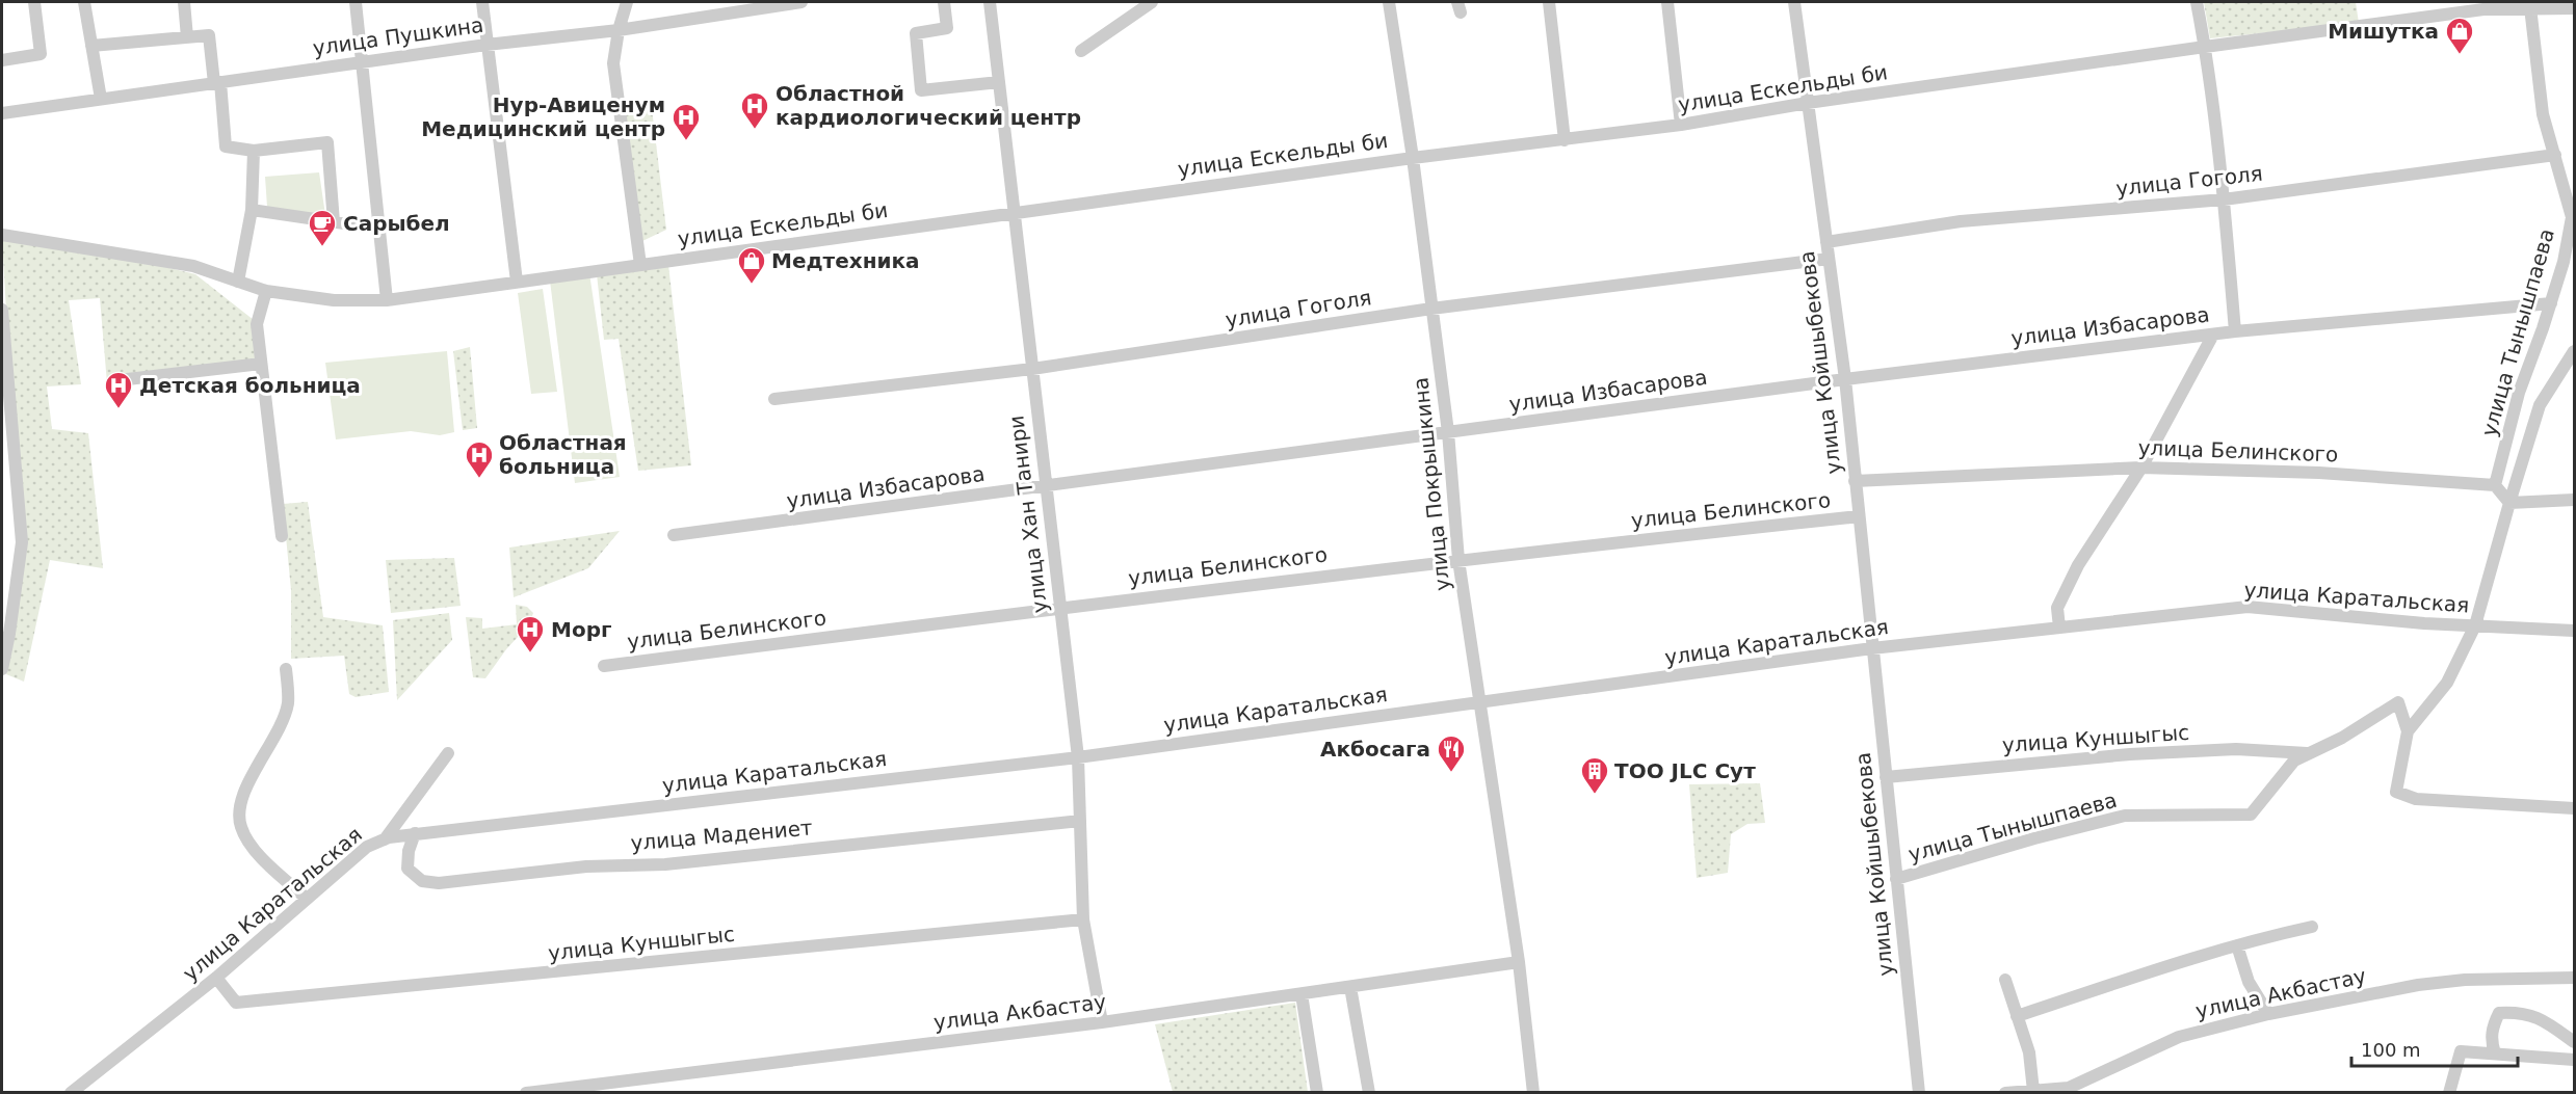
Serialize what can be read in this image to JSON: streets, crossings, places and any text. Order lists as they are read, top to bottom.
{
  "streets": {
    "street": [
      "улица Пушкина",
      "улица Ескельды би",
      "улица Гоголя",
      "улица Избасарова",
      "улица Тынышпаева",
      "улица Койшыбекова",
      "улица Белинского",
      "улица Покрышкина",
      "улица Хан Танири",
      "улица Каратальская",
      "улица Куншыгыс",
      "улица Мадениет",
      "улица Акбастау"
    ]
  },
  "crossings": [
    ["улица Ескельды би", "улица Тынышпаева"],
    ["улица Ескельды би", "улица Койшыбекова"],
    ["улица Ескельды би", "улица Покрышкина"],
    ["улица Ескельды би", "улица Хан Танири"],
    ["улица Гоголя", "улица Тынышпаева"],
    ["улица Гоголя", "улица Койшыбекова"],
    ["улица Гоголя", "улица Покрышкина"],
    ["улица Гоголя", "улица Хан Танири"],
    ["улица Избасарова", "улица Тынышпаева"],
    ["улица Избасарова", "улица Койшыбекова"],
    ["улица Избасарова", "улица Покрышкина"],
    ["улица Избасарова", "улица Хан Танири"],
    ["улица Тынышпаева", "улица Койшыбекова"],
    ["улица Тынышпаева", "улица Белинского"],
    ["улица Тынышпаева", "улица Куншыгыс"],
    ["улица Койшыбекова", "улица Белинского"],
    ["улица Койшыбекова", "улица Каратальская"],
    ["улица Койшыбекова", "улица Куншыгыс"],
    ["улица Белинского", "улица Покрышкина"],
    ["улица Белинского", "улица Хан Танири"],
    ["улица Покрышкина", "улица Каратальская"],
    ["улица Покрышкина", "улица Акбастау"],
    ["улица Хан Танири", "улица Каратальская"],
    ["улица Хан Танири", "улица Куншыгыс"],
    ["улица Хан Танири", "улица Мадениет"],
    ["улица Хан Танири", "улица Акбастау"],
    ["улица Каратальская", "улица Куншыгыс"],
    ["улица Каратальская", "улица Мадениет"]
  ],
  "places": {
    "shop": ["Мишутка", "Медтехника"],
    "hospital": [
      "Областной кардиологический центр",
      "Нур-Авиценум Медицинский центр",
      "Детская больница",
      "Областная больница",
      "Морг"
    ],
    "cafe": ["Сарыбел"],
    "restaurant": ["Акбосага"],
    "building": ["ТОО JLC Сут"]
  },
  "scale_bar": "100 m"
}
